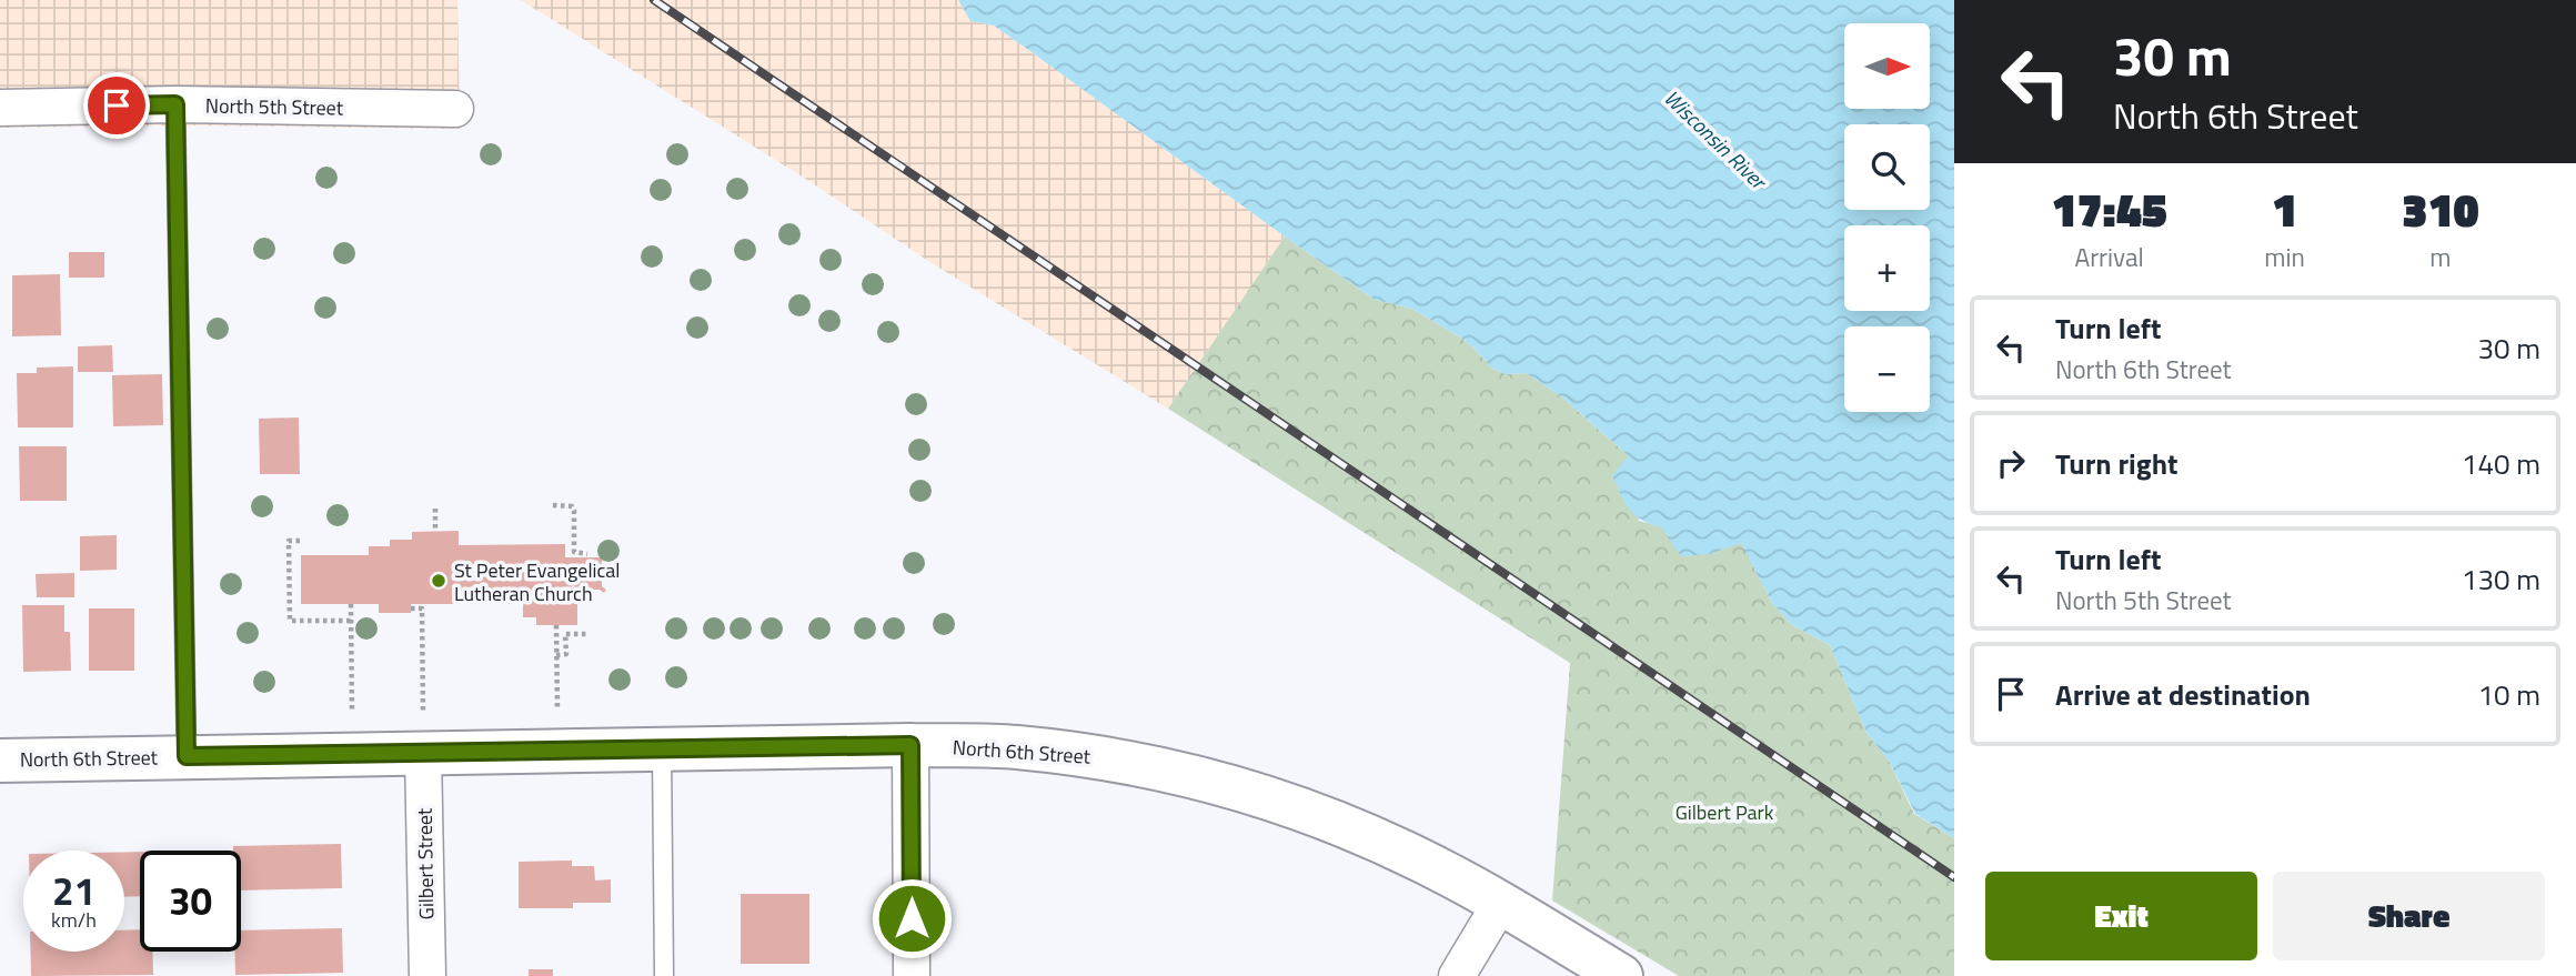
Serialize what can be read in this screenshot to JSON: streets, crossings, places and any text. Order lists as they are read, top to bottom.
{
  "streets": {
    "main road": ["North 6th Street"],
    "street": ["North 5th Street", "Gilbert Street"]
  },
  "crossings": [
    ["North 6th Street", "Gilbert Street"]
  ],
  "water": ["Wisconsin River"],
  "parks": ["Gilbert Park"],
  "places": ["St Peter Evangelical Lutheran Church"],
  "north": "right",
  "page": {
    "turn": ["30 m", "North 6th Street"],
    "map_buttons": ["+", "−"],
    "eta": [
      "17:45",
      "Arrival",
      "1",
      "min",
      "310",
      "m"
    ],
    "list": [
      {
        "name": "Turn left",
        "note": "North 6th Street",
        "value": "30 m"
      },
      {
        "name": "Turn right",
        "value": "140 m"
      },
      {
        "name": "Turn left",
        "note": "North 5th Street",
        "value": "130 m"
      },
      {
        "name": "Arrive at destination",
        "value": "10 m"
      }
    ],
    "speed": "21 km/h",
    "limit": "30",
    "buttons": ["Exit", "Share"]
  }
}
